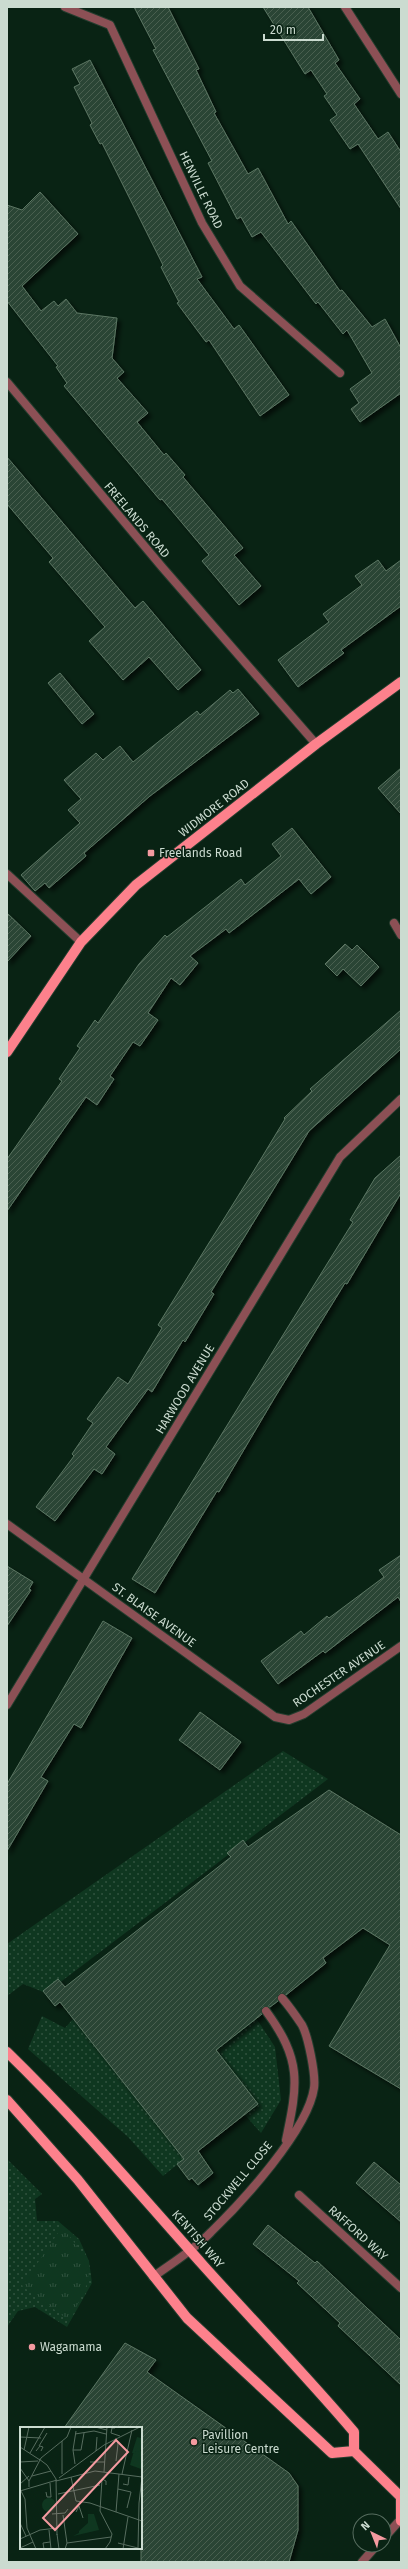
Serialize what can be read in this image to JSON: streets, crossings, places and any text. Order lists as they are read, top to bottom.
{
  "streets": {
    "main road": ["WIDMORE ROAD", "KENTISH WAY"],
    "street": [
      "HENVILLE ROAD",
      "FREELANDS ROAD",
      "HARWOOD AVENUE",
      "ST. BLAISE AVENUE",
      "ROCHESTER AVENUE",
      "STOCKWELL CLOSE",
      "RAFFORD WAY"
    ]
  },
  "crossings": [
    ["FREELANDS ROAD", "WIDMORE ROAD"],
    ["HARWOOD AVENUE", "ST. BLAISE AVENUE"],
    ["ST. BLAISE AVENUE", "ROCHESTER AVENUE"],
    ["STOCKWELL CLOSE", "KENTISH WAY"]
  ],
  "places": {
    "transit": ["Freelands Road"],
    "other": ["Wagamama", "Pavillion Leisure Centre"]
  },
  "scale_bar": "20 m",
  "north": "top left"
}
